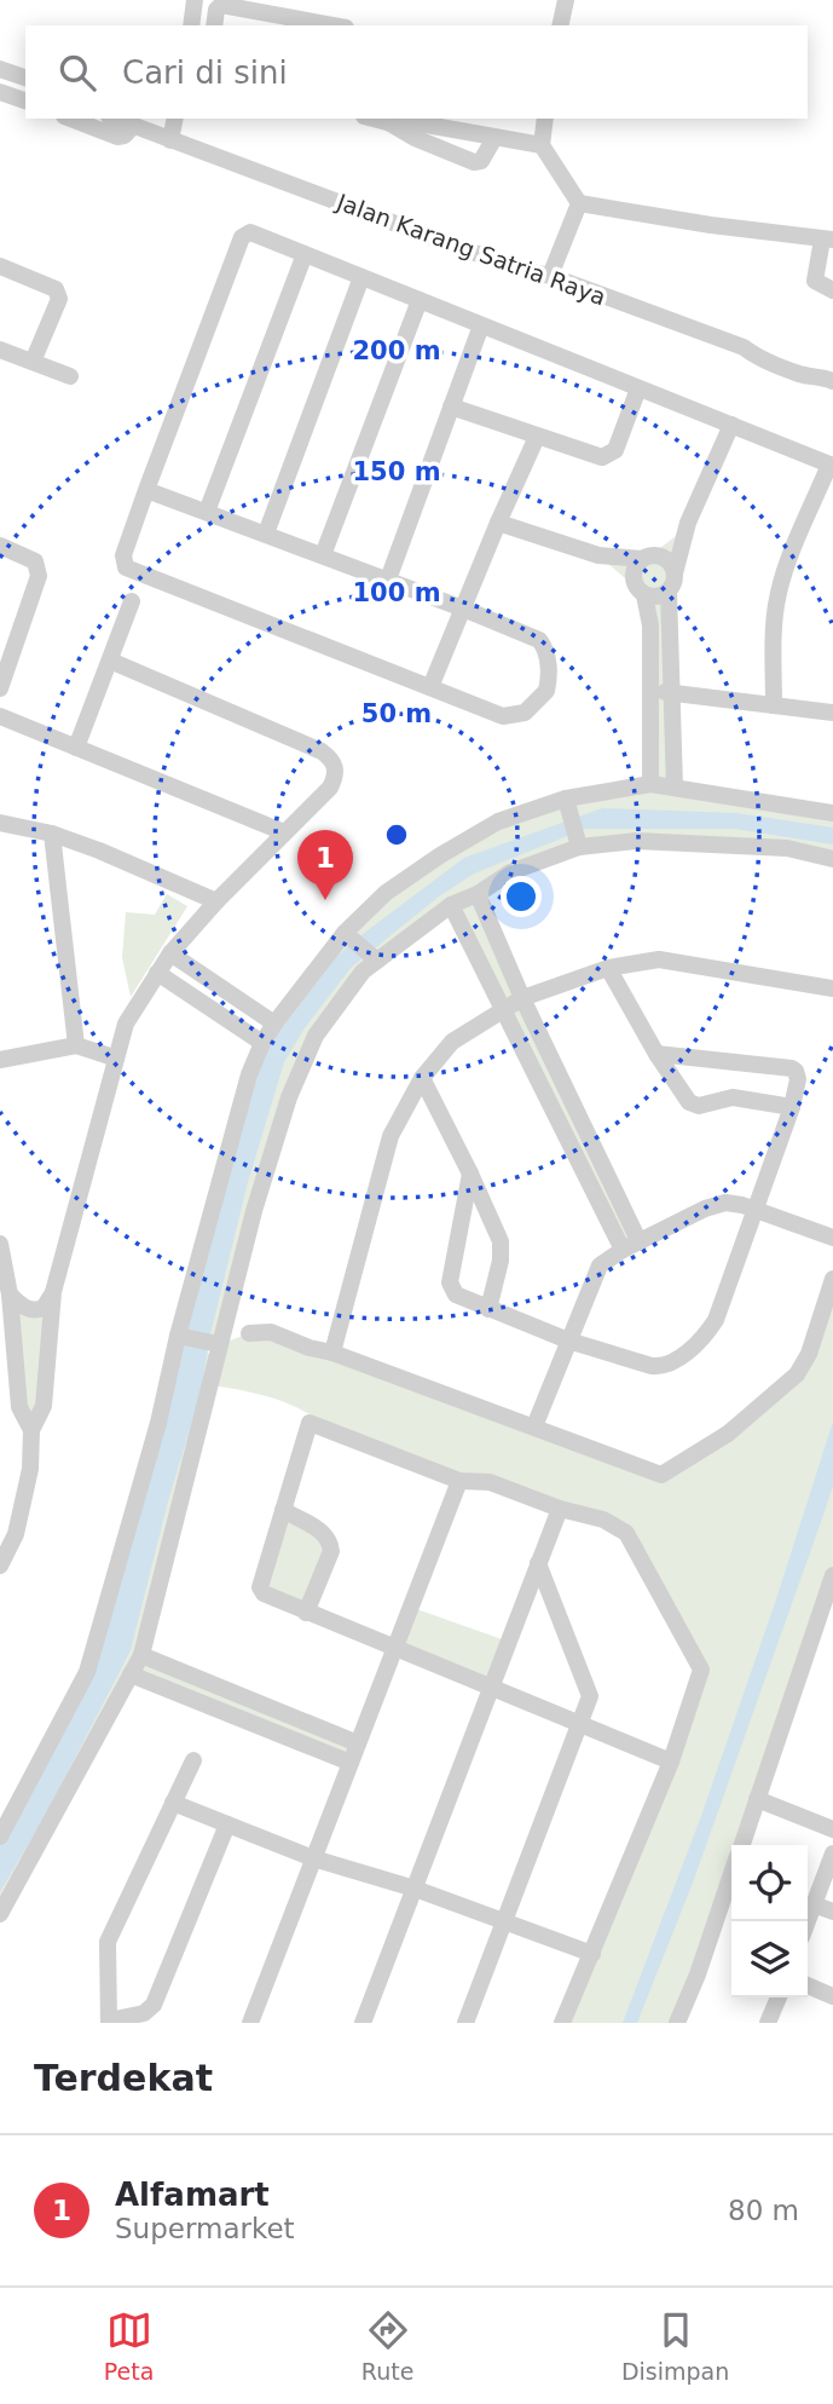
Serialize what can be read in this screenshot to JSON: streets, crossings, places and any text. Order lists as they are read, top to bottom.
{
  "streets": {
    "street": ["Jalan Karang Satria Raya"]
  },
  "page": {
    "search": "Cari di sini",
    "pins": "1",
    "heading": "Terdekat",
    "list": [
      {
        "mark": "1",
        "name": "Alfamart",
        "note": "Supermarket",
        "value": "80 m"
      }
    ],
    "nav": ["Peta", "Rute", "Disimpan"]
  },
  "rings": [
    "200 m",
    "150 m",
    "100 m",
    "50 m"
  ]
}
